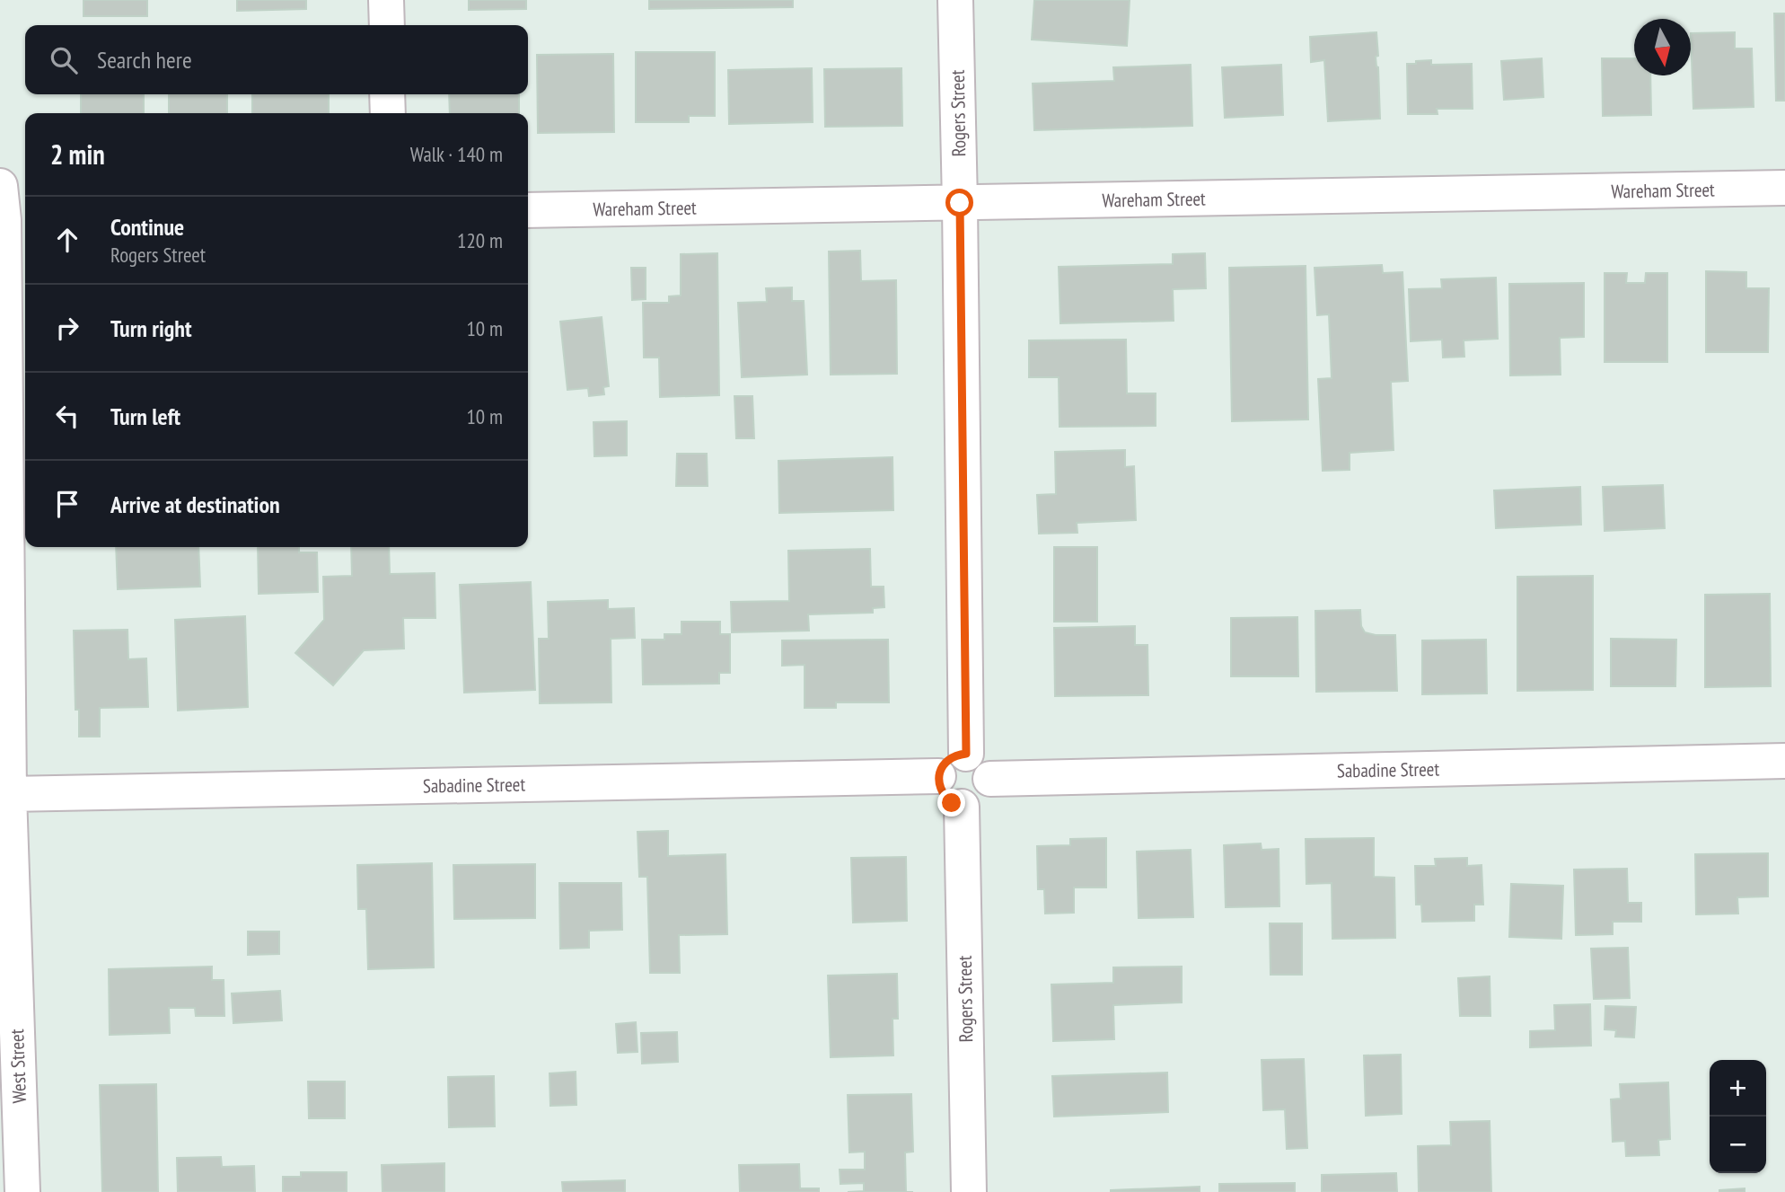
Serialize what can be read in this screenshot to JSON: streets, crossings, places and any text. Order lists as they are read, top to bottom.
{
  "streets": {
    "street": [
      "Rogers Street",
      "Wareham Street",
      "Sabadine Street",
      "West Street"
    ]
  },
  "crossings": [
    ["Rogers Street", "Wareham Street"],
    ["Rogers Street", "Sabadine Street"],
    ["Sabadine Street", "West Street"]
  ],
  "north": "bottom",
  "page": {
    "search": "Search here",
    "heading": ["2 min", "Walk · 140 m"],
    "list": [
      ["Continue", "Rogers Street", "120 m"],
      ["Turn right", "10 m"],
      ["Turn left", "10 m"],
      "Arrive at destination"
    ],
    "map_buttons": ["+", "−"]
  }
}
